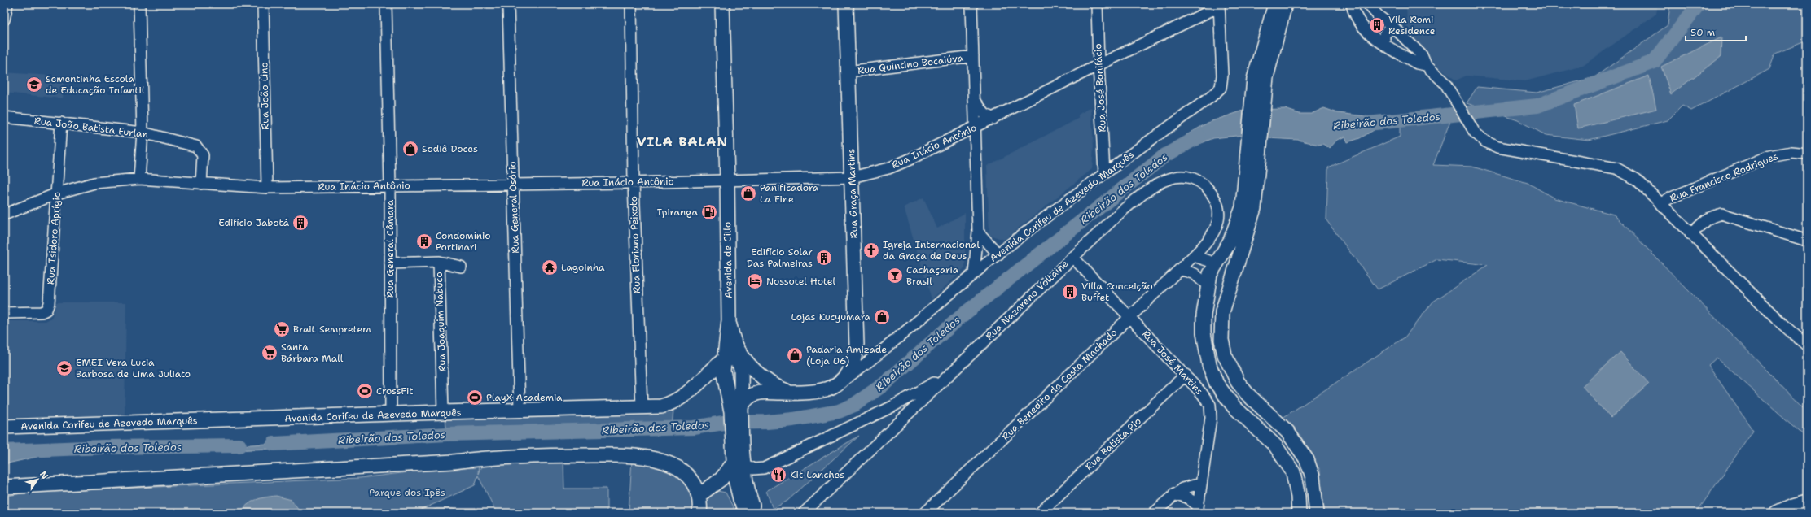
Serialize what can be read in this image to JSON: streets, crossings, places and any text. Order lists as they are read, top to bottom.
{
  "streets": {
    "main road": ["Rua Graça Martins", "Avenida Corifeu de Azevedo Marquês", "Avenida de Cillo"],
    "street": [
      "Rua Quintino Bocaiúva",
      "Rua José Bonifácio",
      "Rua João Lino",
      "Rua João Batista Furlan",
      "Rua Inácio Antônio",
      "Rua Francisco Rodrigues",
      "Rua General Osório",
      "Rua Isidoro Aprígio",
      "Rua Floriano Peixoto",
      "Rua General Câmara",
      "Rua Nazareno Voltaine",
      "Rua Joaquim Nabuco",
      "Rua José Martins",
      "Rua Benedito da Costa Machado",
      "Rua Batista Pio"
    ]
  },
  "crossings": [
    ["Rua Quintino Bocaiúva", "Rua Graça Martins"],
    ["Rua José Bonifácio", "Rua Inácio Antônio"],
    ["Rua José Bonifácio", "Avenida Corifeu de Azevedo Marquês"],
    ["Rua João Lino", "Rua Inácio Antônio"],
    ["Rua João Batista Furlan", "Rua Inácio Antônio"],
    ["Rua João Batista Furlan", "Rua Isidoro Aprígio"],
    ["Rua Inácio Antônio", "Rua Graça Martins"],
    ["Rua Inácio Antônio", "Avenida Corifeu de Azevedo Marquês"],
    ["Rua Inácio Antônio", "Rua General Osório"],
    ["Rua Inácio Antônio", "Rua Isidoro Aprígio"],
    ["Rua Inácio Antônio", "Rua Floriano Peixoto"],
    ["Rua Inácio Antônio", "Rua General Câmara"],
    ["Rua Inácio Antônio", "Avenida de Cillo"],
    ["Rua Graça Martins", "Avenida Corifeu de Azevedo Marquês"],
    ["Avenida Corifeu de Azevedo Marquês", "Rua General Osório"],
    ["Avenida Corifeu de Azevedo Marquês", "Rua Floriano Peixoto"],
    ["Avenida Corifeu de Azevedo Marquês", "Rua General Câmara"],
    ["Avenida Corifeu de Azevedo Marquês", "Avenida de Cillo"],
    ["Avenida Corifeu de Azevedo Marquês", "Rua Joaquim Nabuco"],
    ["Rua General Câmara", "Rua Joaquim Nabuco"],
    ["Rua Nazareno Voltaine", "Rua José Martins"],
    ["Rua Nazareno Voltaine", "Rua Benedito da Costa Machado"],
    ["Rua José Martins", "Rua Benedito da Costa Machado"],
    ["Rua José Martins", "Rua Batista Pio"]
  ],
  "districts": ["VILA BALAN"],
  "water": ["Ribeirão dos Toledos"],
  "parks": ["Parque dos Ipês"],
  "places": {
    "building": [
      "Vila Romi Residence",
      "Edifício Jabotá",
      "Condomínio Portinari",
      "Edifício Solar Das Palmeiras",
      "Villa Conceição Buffet"
    ],
    "school or university": ["Sementinha Escola de Educação Infantil", "EMEI Vera Lucia Barbosa de Lima Juliato"],
    "shop": [
      "Sodiê Doces",
      "Panificadora La Fine",
      "Lojas Kucyumara",
      "Padaria Amizade (Loja 06)"
    ],
    "fuel station": ["Ipiranga"],
    "church": ["Igreja Internacional da Graça de Deus"],
    "temple": ["Lagoinha"],
    "bar": ["Cachaçaria Brasil"],
    "hotel": ["Nossotel Hotel"],
    "supermarket": ["Brait Sempretem", "Santa Bárbara Mall"],
    "sports": ["CrossFit", "PlayX Academia"],
    "restaurant": ["Kit Lanches"]
  },
  "scale_bar": "50 m",
  "north": "top right"
}
